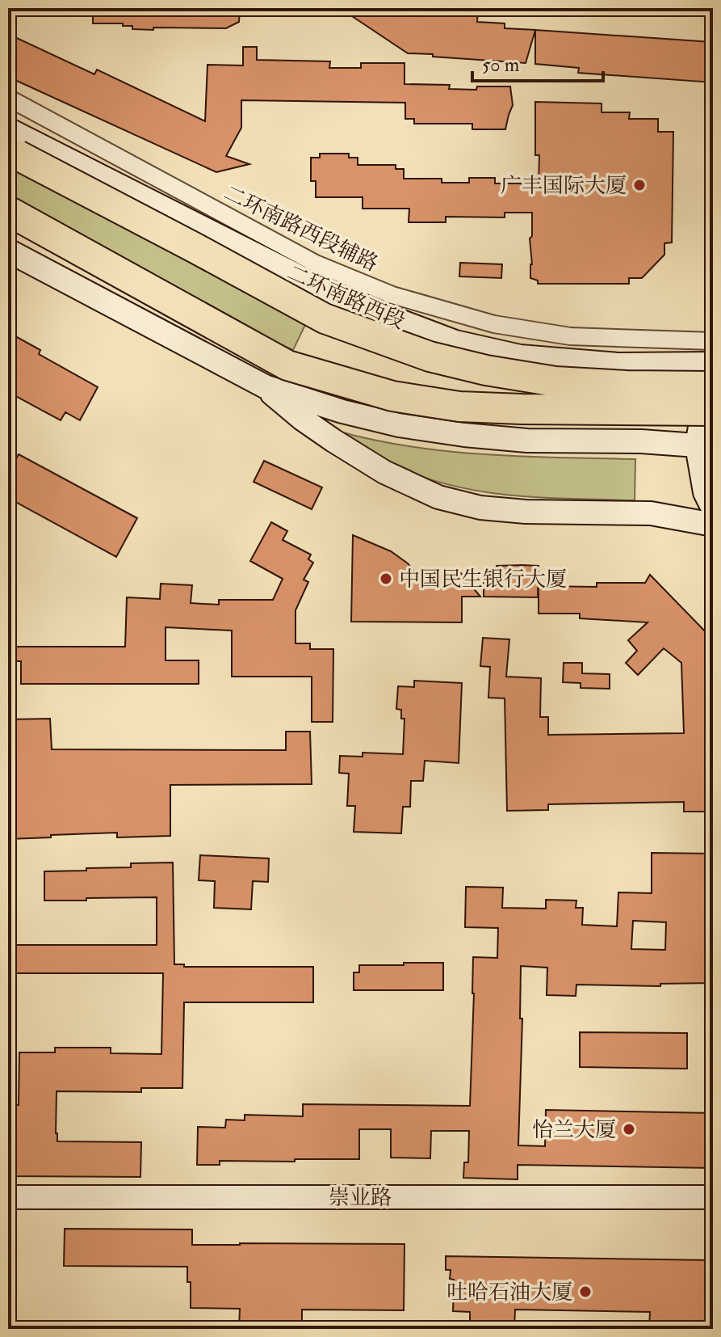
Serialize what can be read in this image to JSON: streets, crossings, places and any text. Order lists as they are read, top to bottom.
{
  "streets": {
    "highway": ["二环南路西段"],
    "main road": ["崇业路"],
    "street": ["二环南路西段辅路"]
  },
  "places": [
    "广丰国际大厦",
    "中国民生银行大厦",
    "怡兰大厦",
    "吐哈石油大厦"
  ],
  "scale_bar": "50 m"
}
